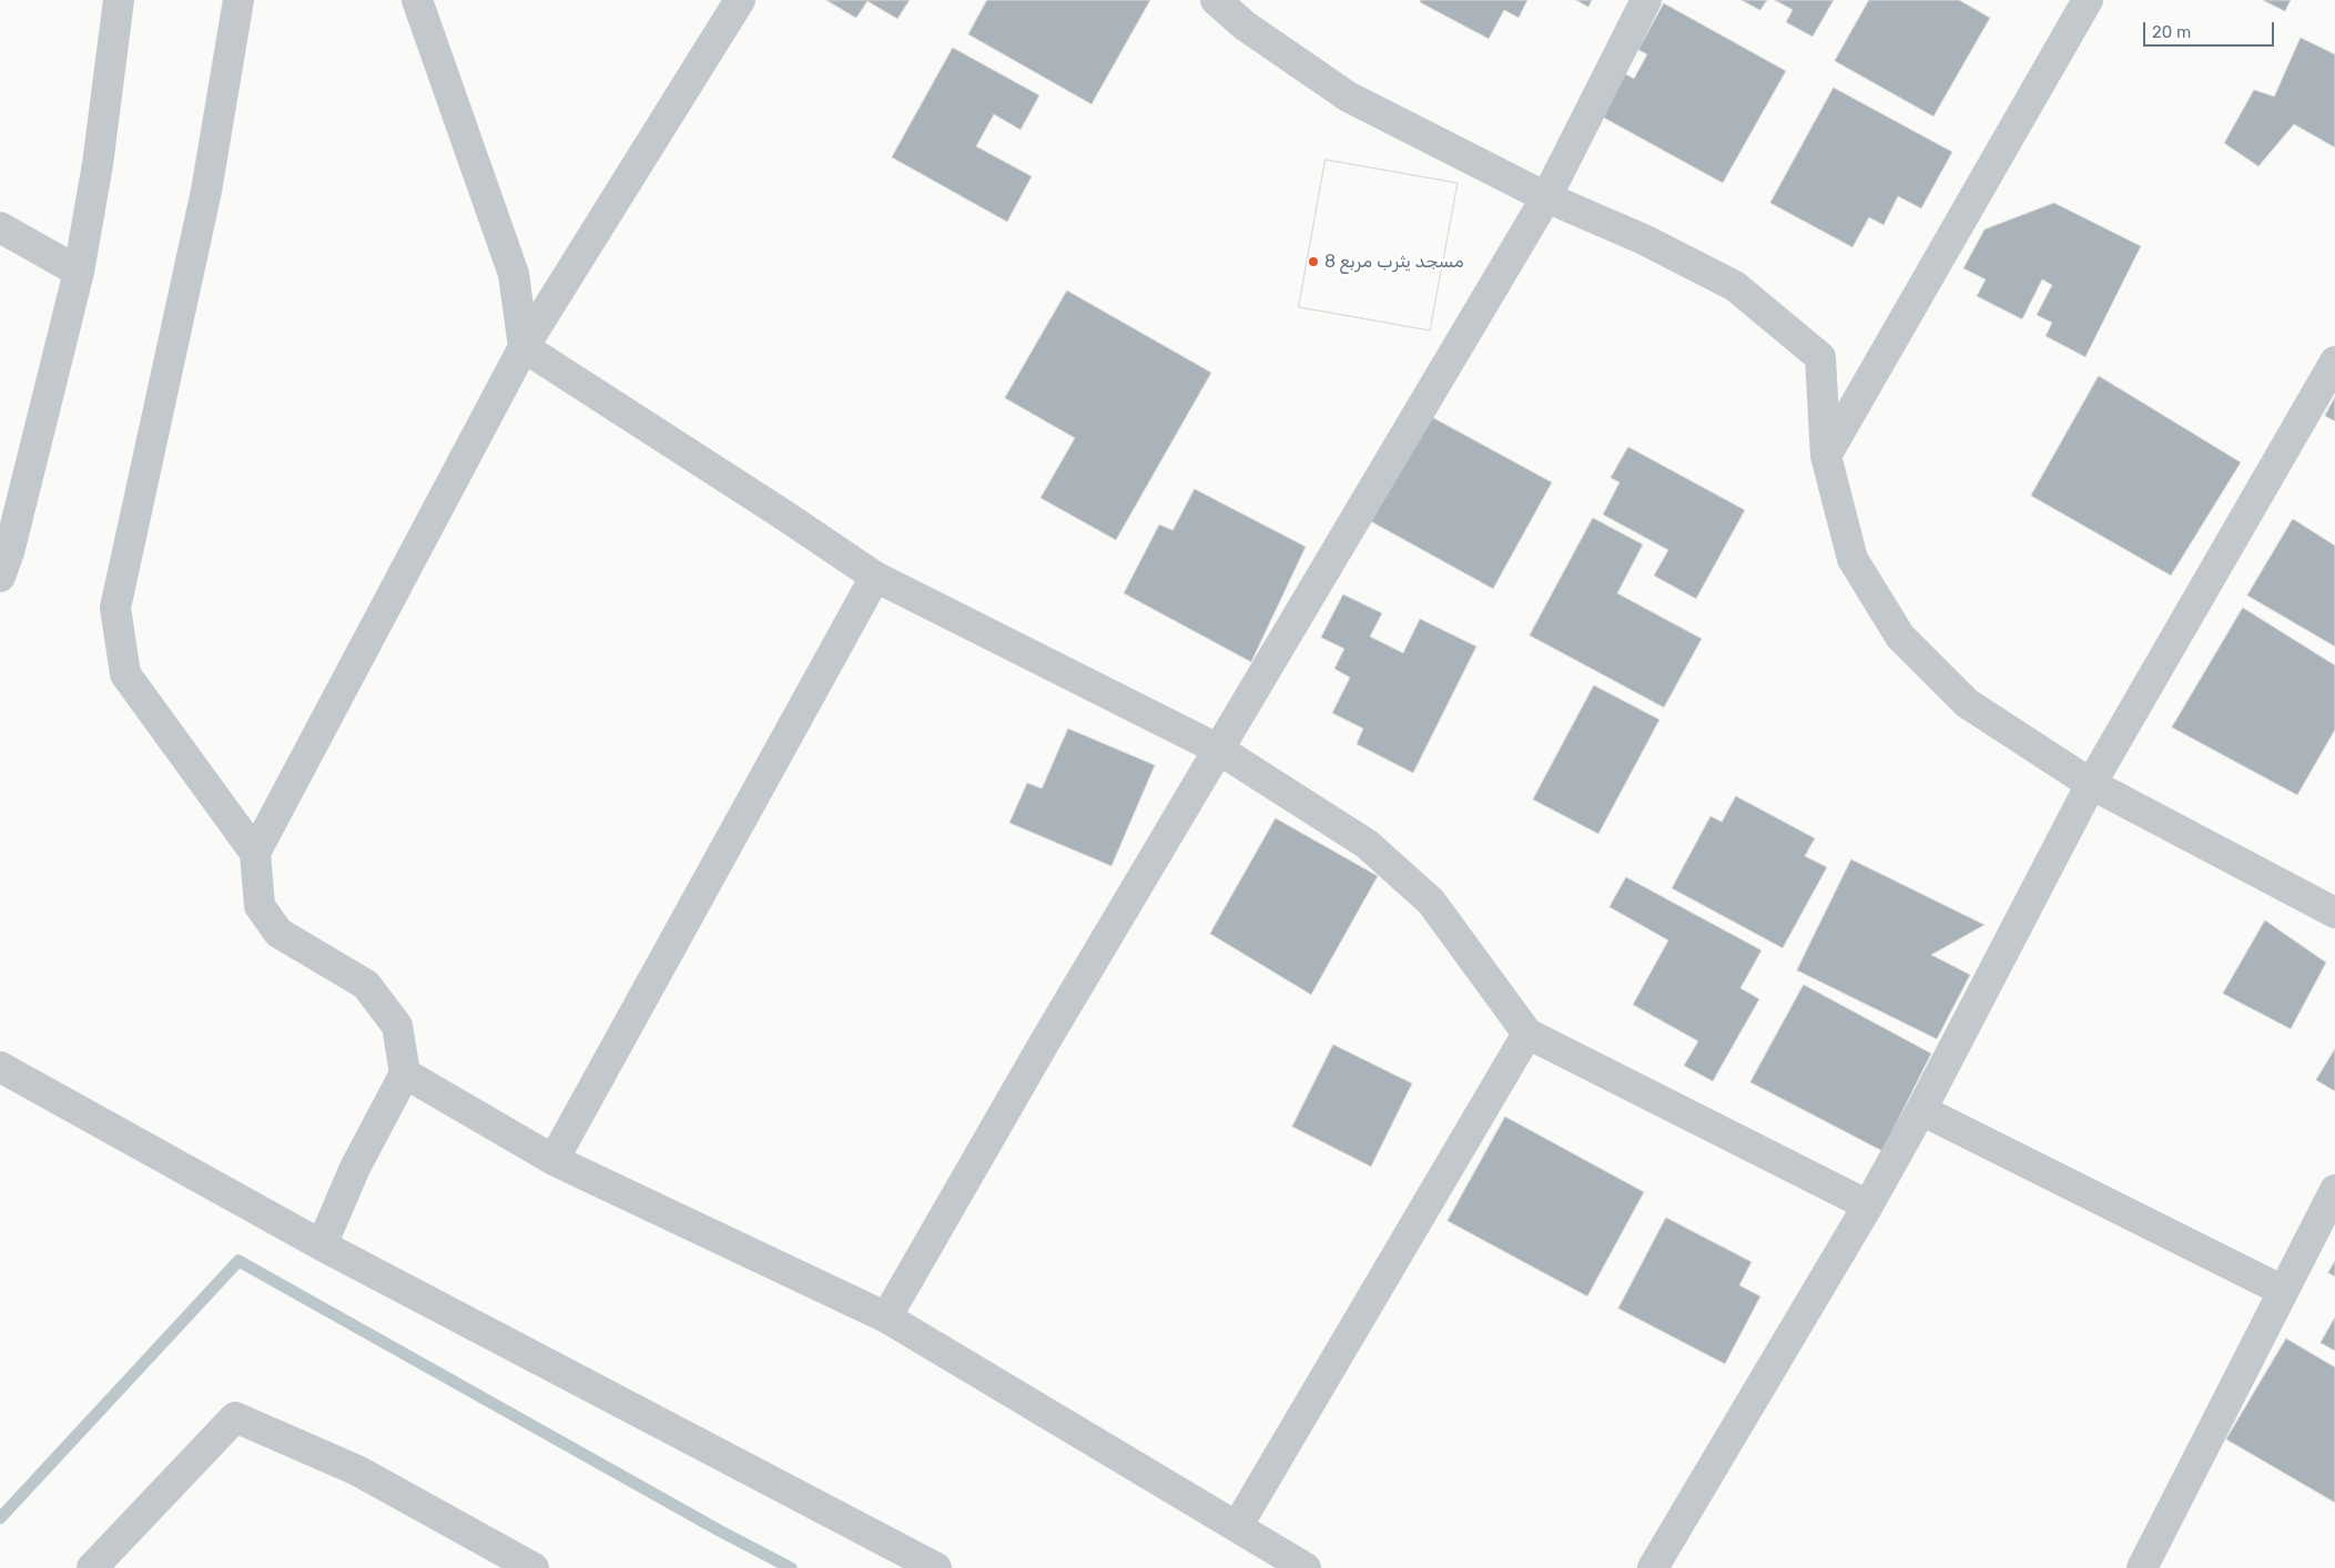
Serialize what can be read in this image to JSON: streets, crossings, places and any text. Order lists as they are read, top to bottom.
{
  "places": ["مسجد يثرب مربع 8"],
  "scale_bar": "20 m"
}
